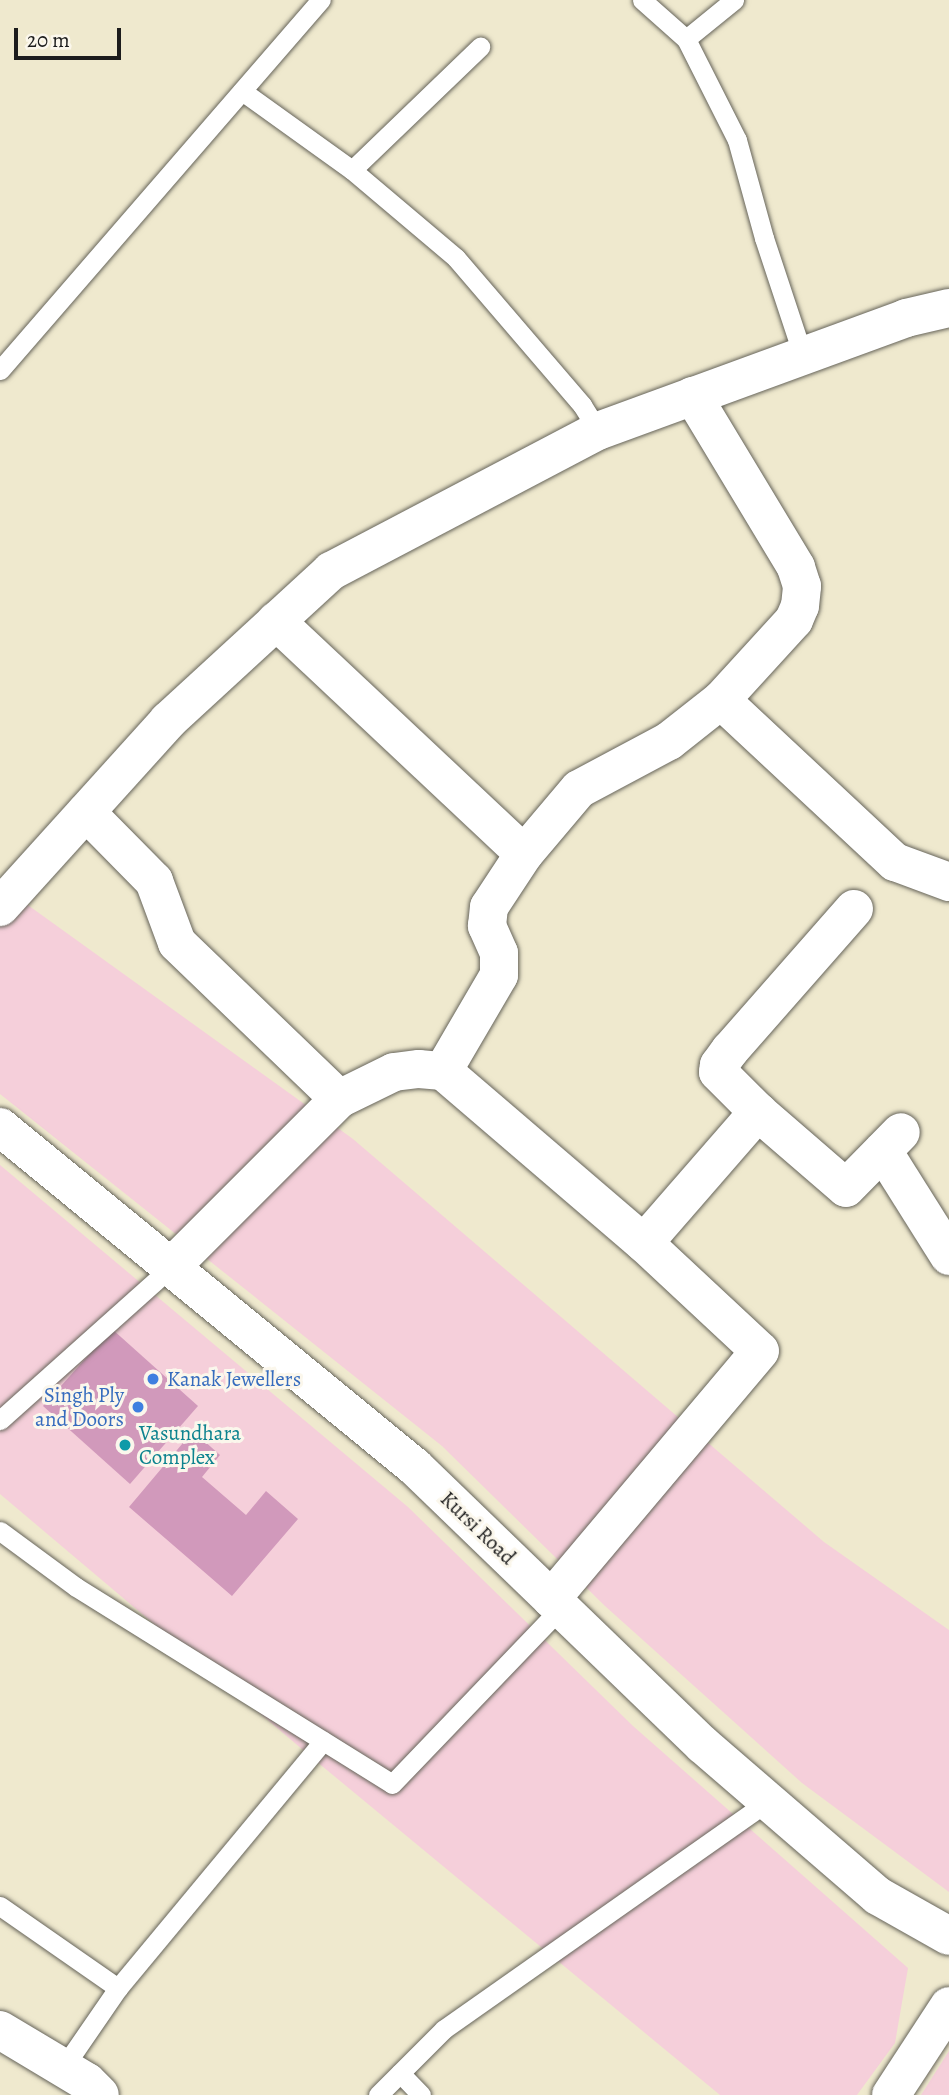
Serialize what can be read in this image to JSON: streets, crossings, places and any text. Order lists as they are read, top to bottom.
{
  "streets": {
    "street": ["Kursi Road"]
  },
  "places": ["Kanak Jewellers", "Singh Ply and Doors", "Vasundhara Complex"],
  "scale_bar": "20 m"
}
